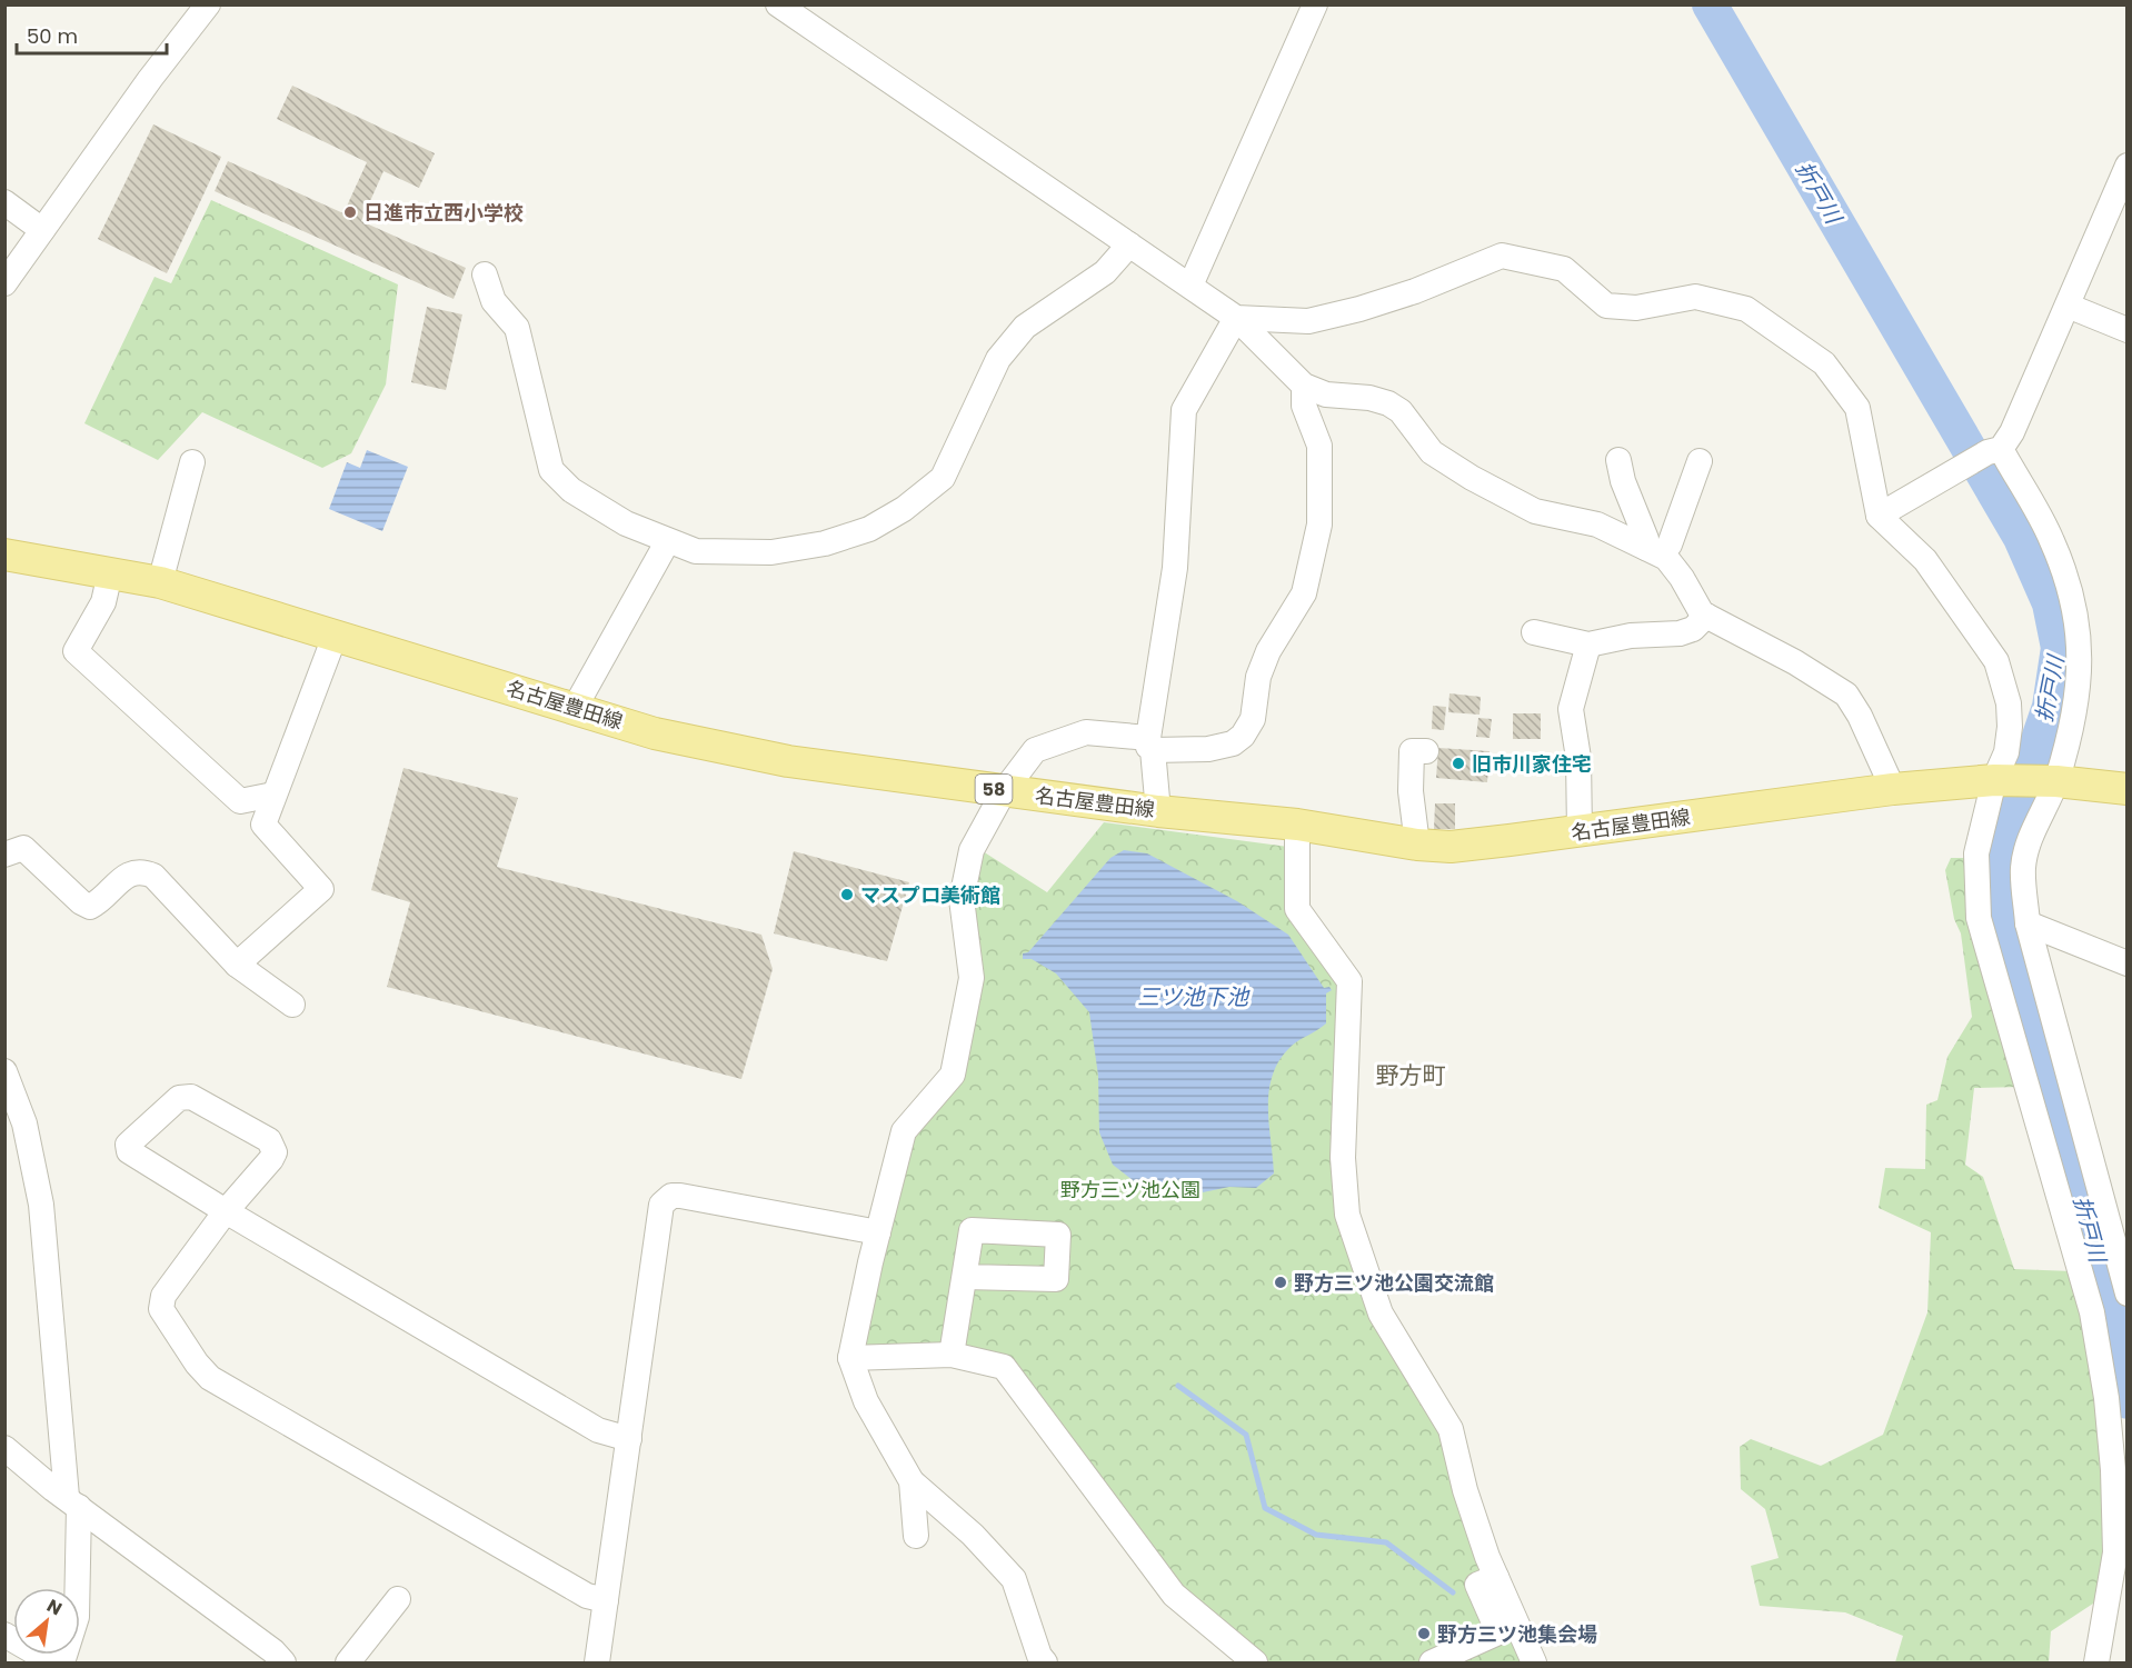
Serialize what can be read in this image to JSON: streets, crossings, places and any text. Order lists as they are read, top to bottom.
{
  "streets": {
    "main road": ["名古屋豊田線", "58"]
  },
  "districts": ["野方町"],
  "water": ["折戸川", "三ツ池下池"],
  "parks": ["野方三ツ池公園"],
  "places": [
    "日進市立西小学校",
    "旧市川家住宅",
    "マスプロ美術館",
    "野方三ツ池公園交流館",
    "野方三ツ池集会場"
  ],
  "scale_bar": "50 m",
  "north": "top right"
}
